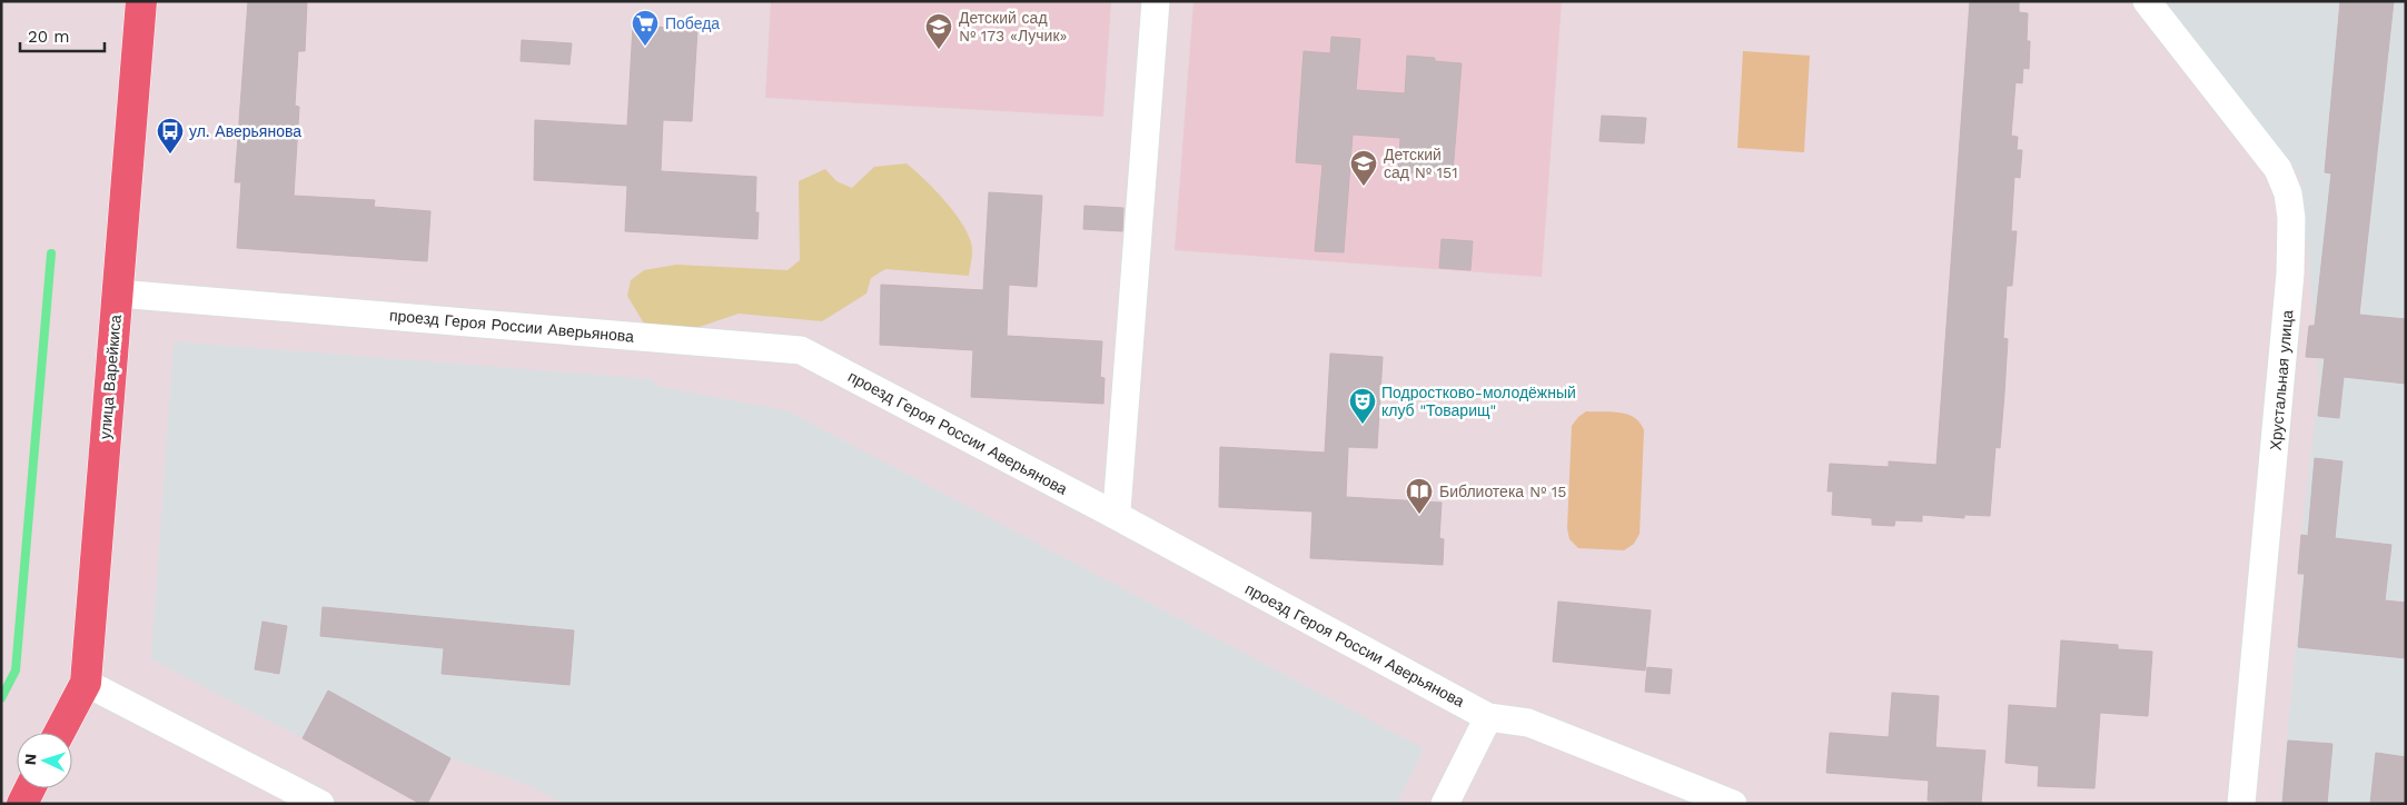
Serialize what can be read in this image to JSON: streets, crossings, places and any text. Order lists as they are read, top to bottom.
{
  "streets": {
    "main road": ["улица Варейкиса"],
    "street": ["проезд Героя России Аверьянова", "Хрустальная улица"]
  },
  "crossings": [
    ["проезд Героя России Аверьянова", "улица Варейкиса"]
  ],
  "places": {
    "supermarket": ["Победа"],
    "school or university": ["Детский сад № 173 «Лучик»", "Детский сад № 151"],
    "bus stop": ["ул. Аверьянова"],
    "theatre": ["Подростково-молодёжный клуб \"Товарищ\""],
    "library": ["Библиотека № 15"]
  },
  "scale_bar": "20 m",
  "north": "left"
}
